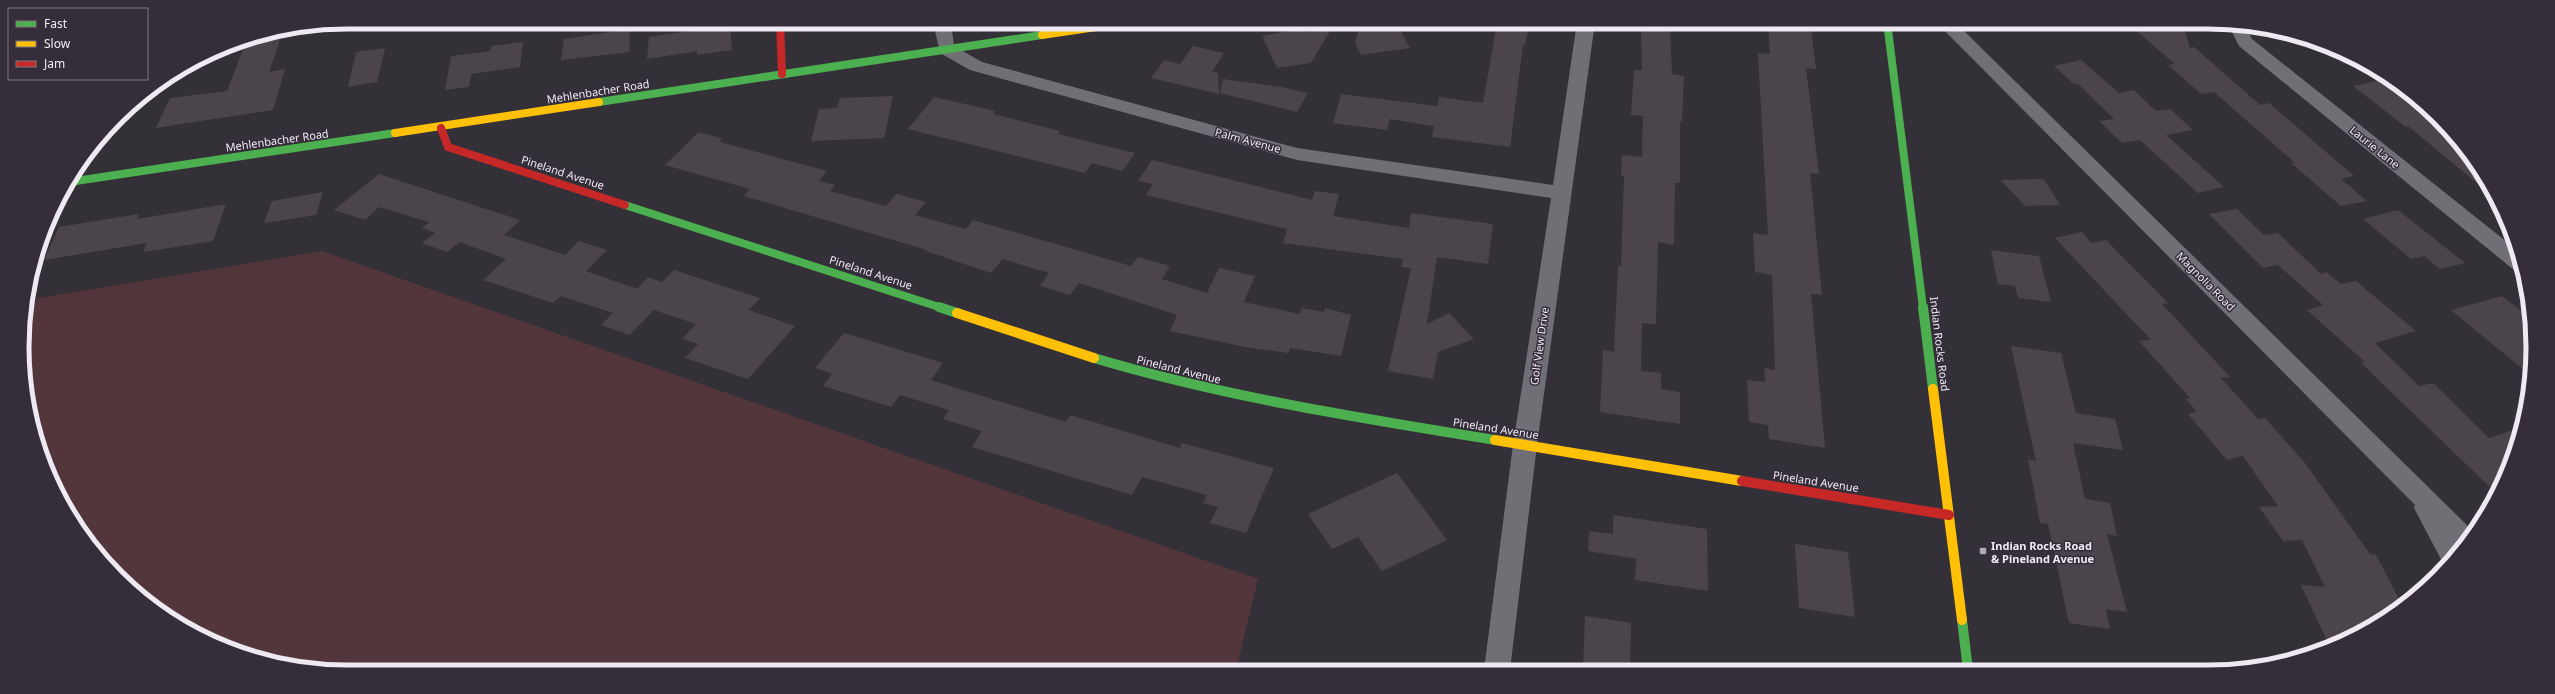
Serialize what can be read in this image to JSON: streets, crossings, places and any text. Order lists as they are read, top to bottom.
{
  "streets": {
    "street": [
      "Mehlenbacher Road",
      "Palm Avenue",
      "Laurie Lane",
      "Pineland Avenue",
      "Magnolia Road",
      "Indian Rocks Road",
      "Golf View Drive"
    ]
  },
  "crossings": [
    ["Mehlenbacher Road", "Palm Avenue"],
    ["Mehlenbacher Road", "Pineland Avenue"],
    ["Palm Avenue", "Golf View Drive"],
    ["Pineland Avenue", "Indian Rocks Road"],
    ["Pineland Avenue", "Golf View Drive"]
  ],
  "places": {
    "transit": ["Indian Rocks Road & Pineland Avenue"]
  },
  "legend": ["Fast", "Slow", "Jam"]
}
